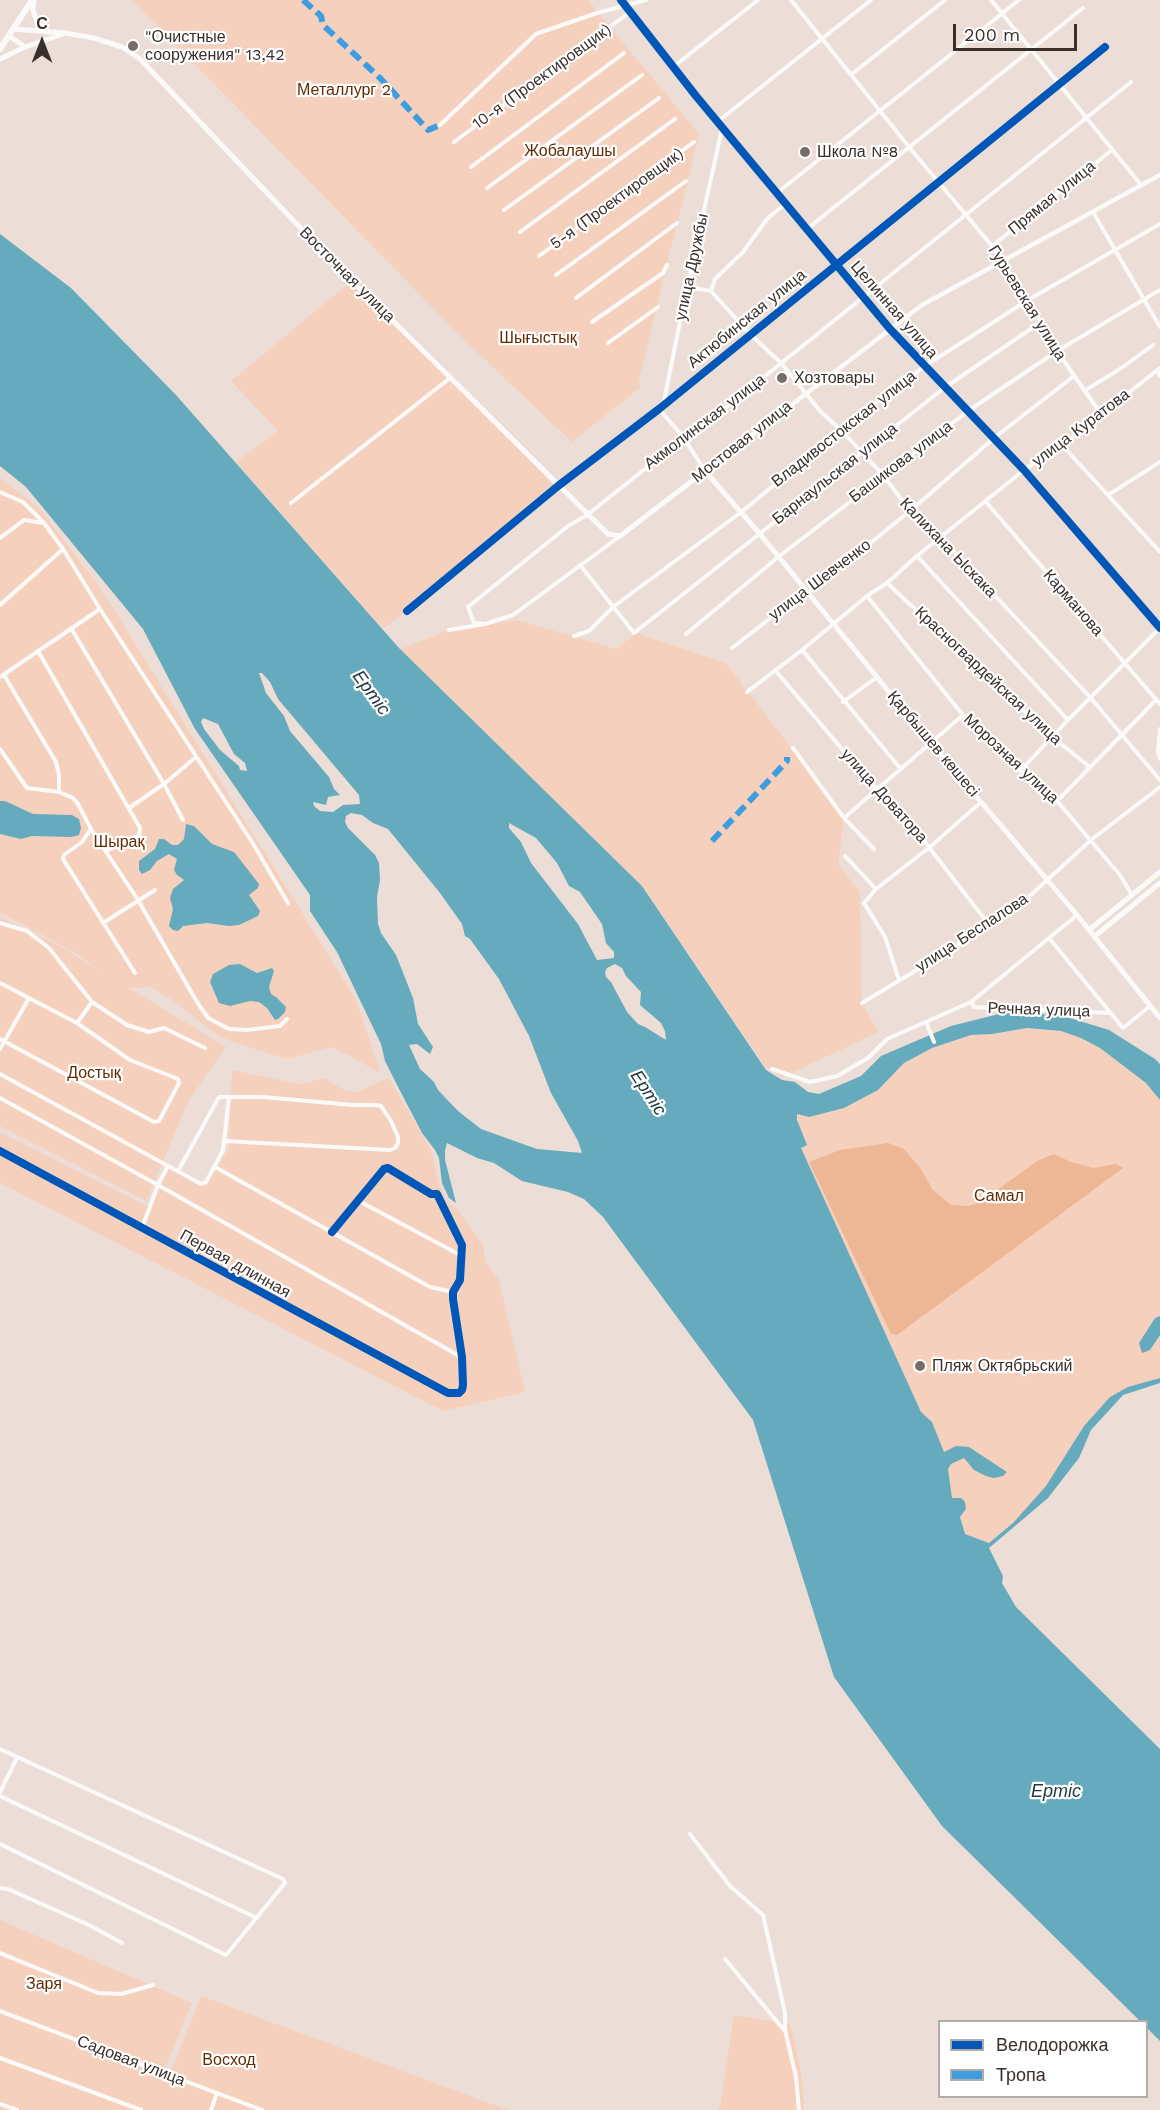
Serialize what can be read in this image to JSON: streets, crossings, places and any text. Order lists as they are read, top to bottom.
{
  "streets": {
    "main road": ["Восточная улица", "Мостовая улица", "Қарбышев көшесі"],
    "street": [
      "10-я (Проектировщик)",
      "Прямая улица",
      "5-я (Проектировщик)",
      "улица Дружбы",
      "Гурьевская улица",
      "Целинная улица",
      "Актюбинская улица",
      "Акмолинская улица",
      "улица Куратова",
      "Владивостокская улица",
      "Башикова улица",
      "Барнаульская улица",
      "Калихана Ыскака",
      "улица Шевченко",
      "Карманова",
      "Красногвардейская улица",
      "Морозная улица",
      "улица Доватора",
      "улица Беспалова",
      "Речная улица",
      "Первая длинная",
      "Садовая улица"
    ]
  },
  "crossings": [
    ["10-я (Проектировщик)", "Целинная улица"],
    ["Прямая улица", "Гурьевская улица"],
    ["улица Дружбы", "Целинная улица"],
    ["улица Дружбы", "Актюбинская улица"],
    ["Восточная улица", "Актюбинская улица"],
    ["Восточная улица", "Акмолинская улица"],
    ["Восточная улица", "Мостовая улица"],
    ["Гурьевская улица", "Актюбинская улица"],
    ["Гурьевская улица", "Акмолинская улица"],
    ["Гурьевская улица", "улица Куратова"],
    ["Гурьевская улица", "Владивостокская улица"],
    ["Гурьевская улица", "Мостовая улица"],
    ["Гурьевская улица", "Башикова улица"],
    ["Гурьевская улица", "Барнаульская улица"],
    ["Гурьевская улица", "улица Шевченко"],
    ["Целинная улица", "Актюбинская улица"],
    ["Целинная улица", "Акмолинская улица"],
    ["Целинная улица", "улица Куратова"],
    ["Целинная улица", "Владивостокская улица"],
    ["Целинная улица", "Мостовая улица"],
    ["Целинная улица", "Башикова улица"],
    ["Целинная улица", "Барнаульская улица"],
    ["Целинная улица", "улица Шевченко"],
    ["Актюбинская улица", "Калихана Ыскака"],
    ["Акмолинская улица", "Мостовая улица"],
    ["Акмолинская улица", "Калихана Ыскака"],
    ["улица Куратова", "Калихана Ыскака"],
    ["улица Куратова", "Карманова"],
    ["улица Куратова", "Красногвардейская улица"],
    ["улица Куратова", "Қарбышев көшесі"],
    ["улица Куратова", "Морозная улица"],
    ["улица Куратова", "улица Доватора"],
    ["Владивостокская улица", "Барнаульская улица"],
    ["Владивостокская улица", "Калихана Ыскака"],
    ["Владивостокская улица", "Қарбышев көшесі"],
    ["Мостовая улица", "Калихана Ыскака"],
    ["Мостовая улица", "Қарбышев көшесі"],
    ["Башикова улица", "Калихана Ыскака"],
    ["Башикова улица", "Қарбышев көшесі"],
    ["Барнаульская улица", "Калихана Ыскака"],
    ["Барнаульская улица", "Қарбышев көшесі"],
    ["Калихана Ыскака", "улица Шевченко"],
    ["улица Шевченко", "Қарбышев көшесі"],
    ["Қарбышев көшесі", "улица Беспалова"],
    ["Қарбышев көшесі", "Речная улица"],
    ["Морозная улица", "улица Беспалова"],
    ["улица Доватора", "улица Беспалова"]
  ],
  "water": ["Ертіс"],
  "parks": [
    "Металлург 2",
    "Жобалаушы",
    "Шығыстық",
    "Шырақ",
    "Достық",
    "Самал",
    "Заря",
    "Восход"
  ],
  "places": [
    "\"Очистные сооружения\" 13,42",
    "Школа №8",
    "Хозтовары",
    "Пляж Октябрьский"
  ],
  "legend": ["Велодорожка", "Тропа"],
  "scale_bar": "200 m",
  "north": "top"
}
